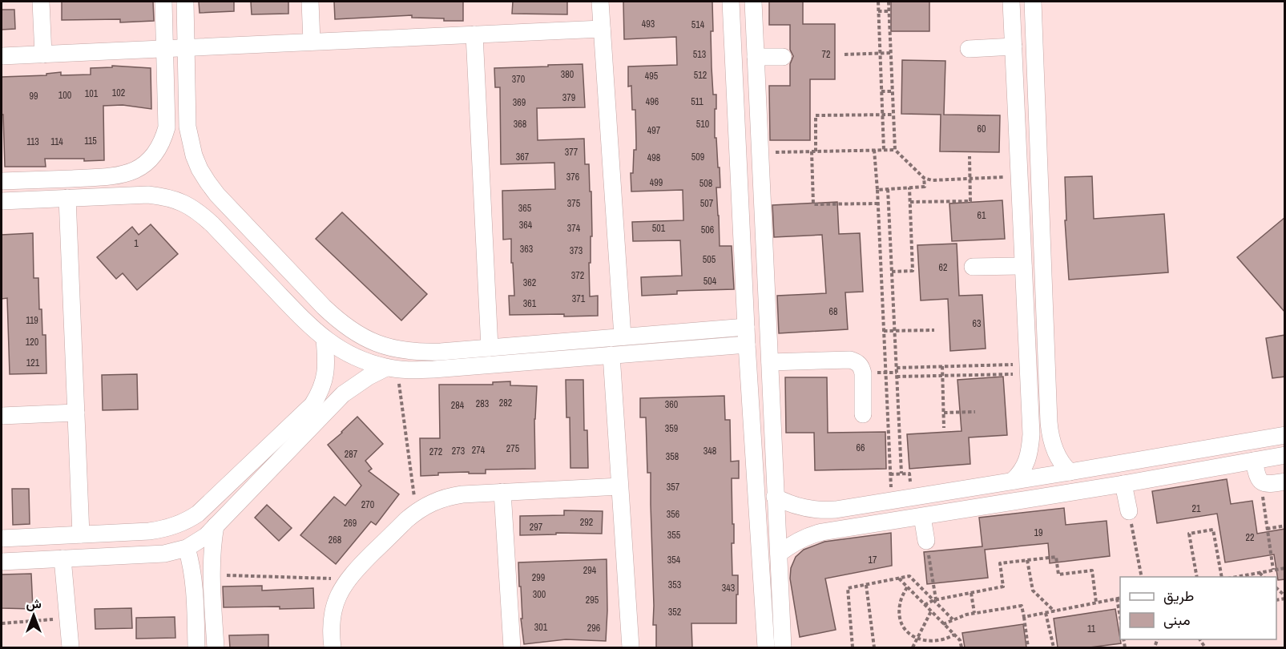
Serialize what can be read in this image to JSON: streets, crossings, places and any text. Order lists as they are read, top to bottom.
{
  "house_numbers": [
    "493",
    "514",
    "513",
    "72",
    "380",
    "512",
    "495",
    "370",
    "102",
    "101",
    "100",
    "99",
    "379",
    "496",
    "511",
    "369",
    "368",
    "510",
    "60",
    "497",
    "115",
    "113",
    "114",
    "377",
    "367",
    "509",
    "498",
    "376",
    "499",
    "508",
    "375",
    "507",
    "365",
    "61",
    "364",
    "374",
    "501",
    "506",
    "1",
    "363",
    "373",
    "505",
    "62",
    "372",
    "504",
    "362",
    "371",
    "361",
    "68",
    "119",
    "63",
    "120",
    "121",
    "282",
    "283",
    "360",
    "284",
    "359",
    "66",
    "275",
    "274",
    "273",
    "348",
    "272",
    "287",
    "358",
    "357",
    "270",
    "21",
    "356",
    "292",
    "269",
    "297",
    "19",
    "355",
    "22",
    "268",
    "354",
    "17",
    "294",
    "299",
    "353",
    "343",
    "300",
    "295",
    "352",
    "301",
    "296",
    "11"
  ],
  "legend": ["طريق", "مبنى"],
  "north": "top"
}
